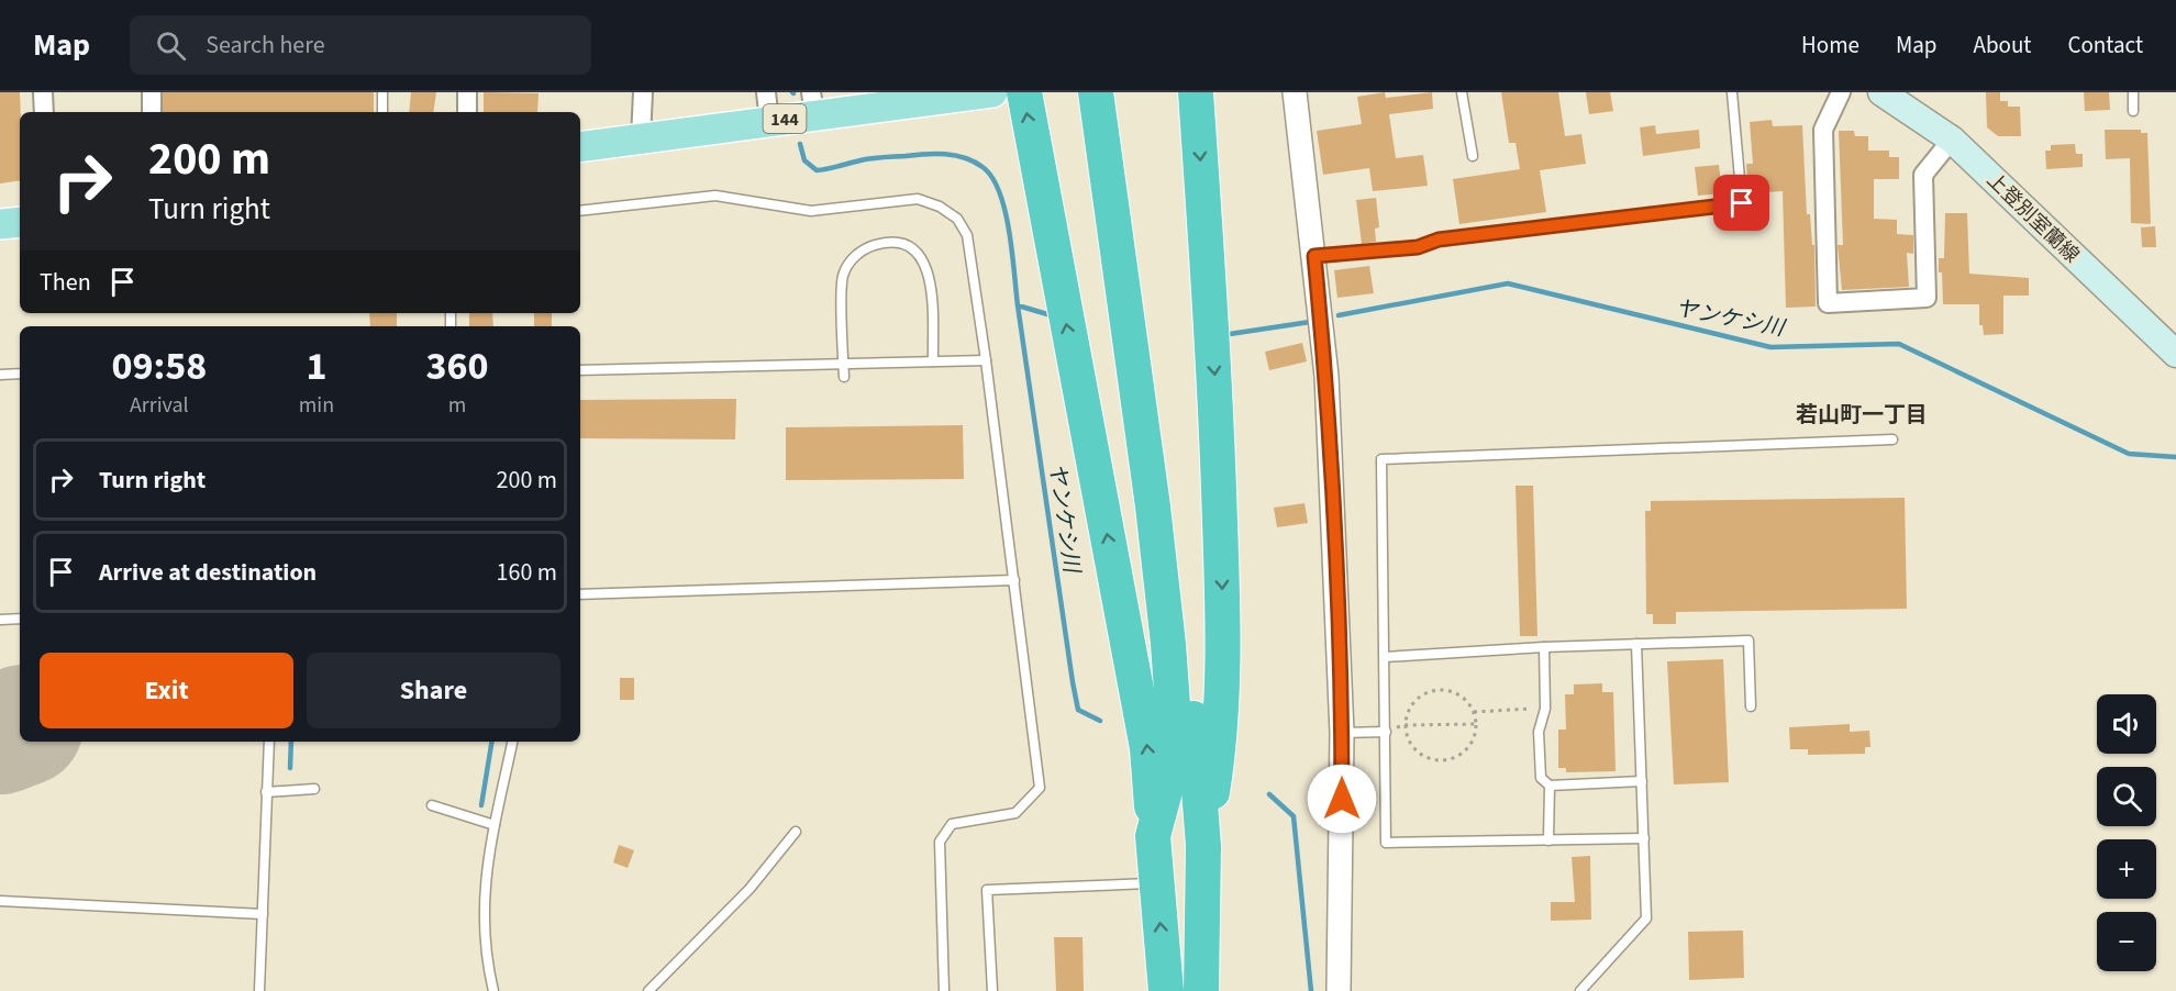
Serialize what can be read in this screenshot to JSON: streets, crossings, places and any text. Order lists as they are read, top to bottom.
{
  "streets": {
    "main road": ["144", "上登別室蘭線"]
  },
  "districts": ["若山町一丁目"],
  "water": ["ヤンケシ川"],
  "page": {
    "header": "Map",
    "search": "Search here",
    "nav": [
      "Home",
      "Map",
      "About",
      "Contact"
    ],
    "turn": ["200 m", "Turn right"],
    "then": "Then",
    "eta": [
      "09:58",
      "Arrival",
      "1",
      "min",
      "360",
      "m"
    ],
    "list": [
      {
        "name": "Turn right",
        "value": "200 m"
      },
      {
        "name": "Arrive at destination",
        "value": "160 m"
      }
    ],
    "buttons": ["Exit", "Share"],
    "map_buttons": ["+", "−"]
  }
}
